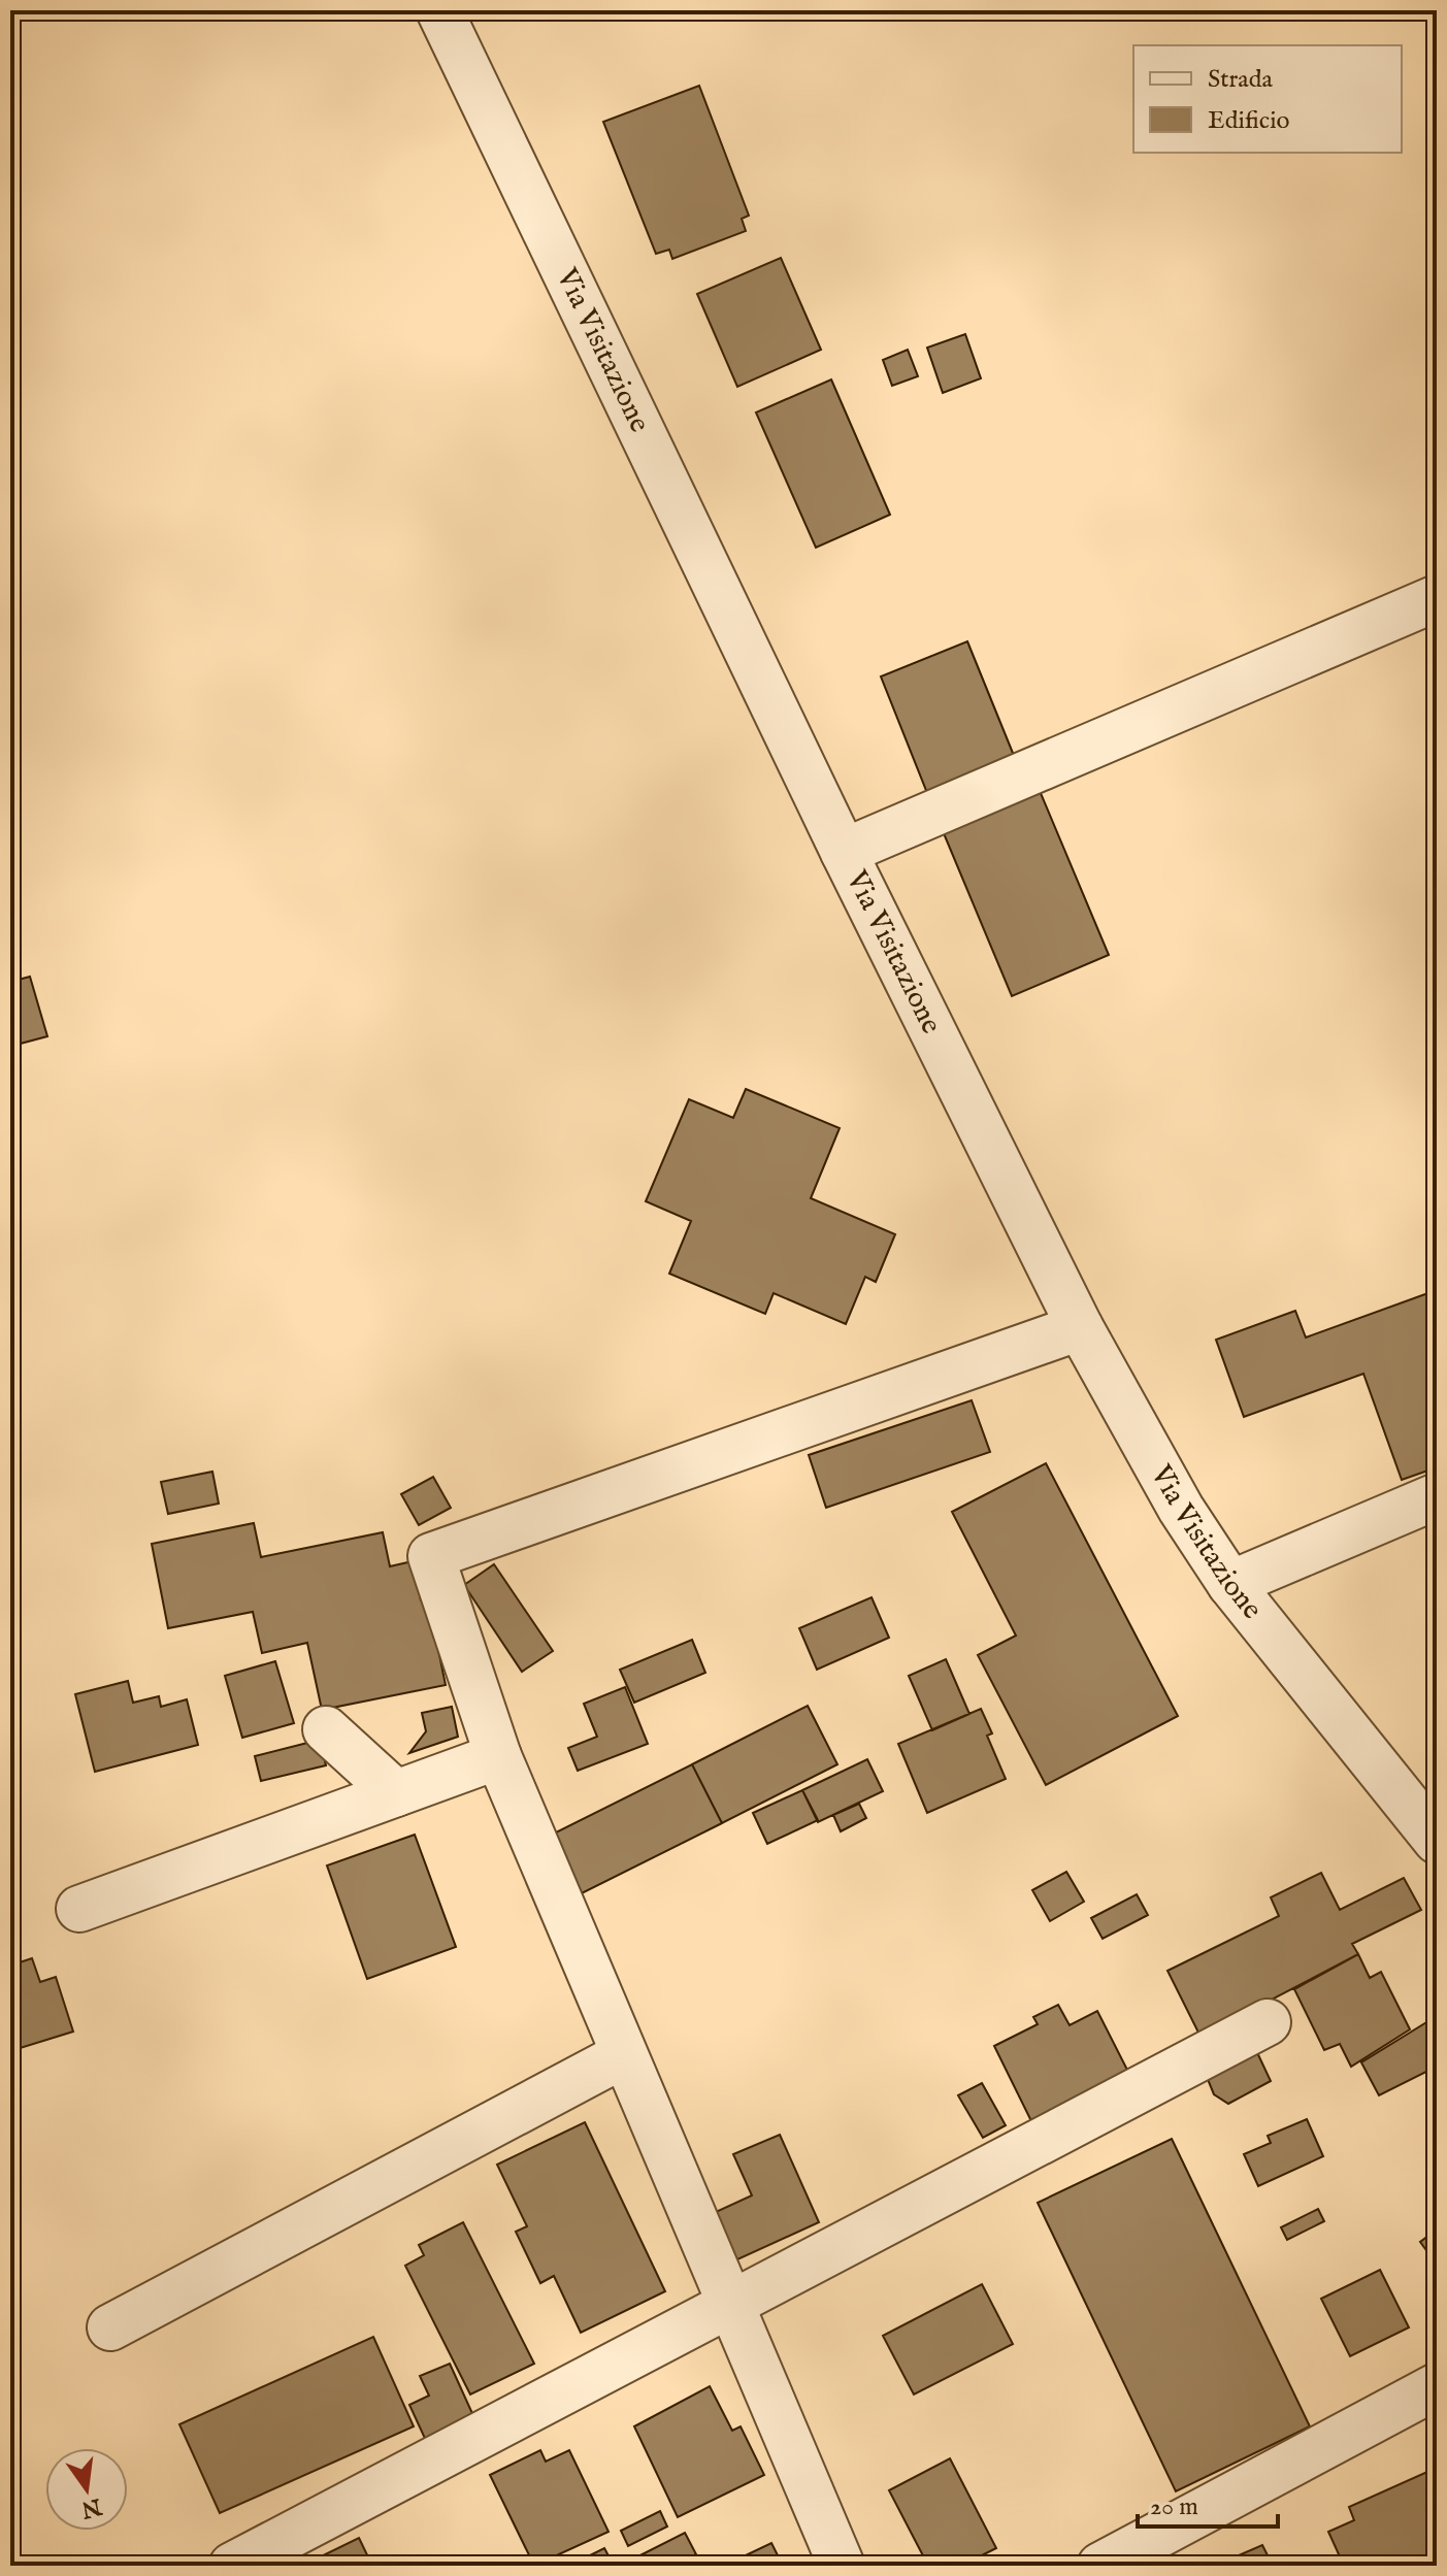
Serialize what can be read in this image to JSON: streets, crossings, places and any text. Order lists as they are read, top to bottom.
{
  "streets": {
    "street": ["Via Visitazione"]
  },
  "legend": ["Strada", "Edificio"],
  "scale_bar": "20 m",
  "north": "bottom"
}
